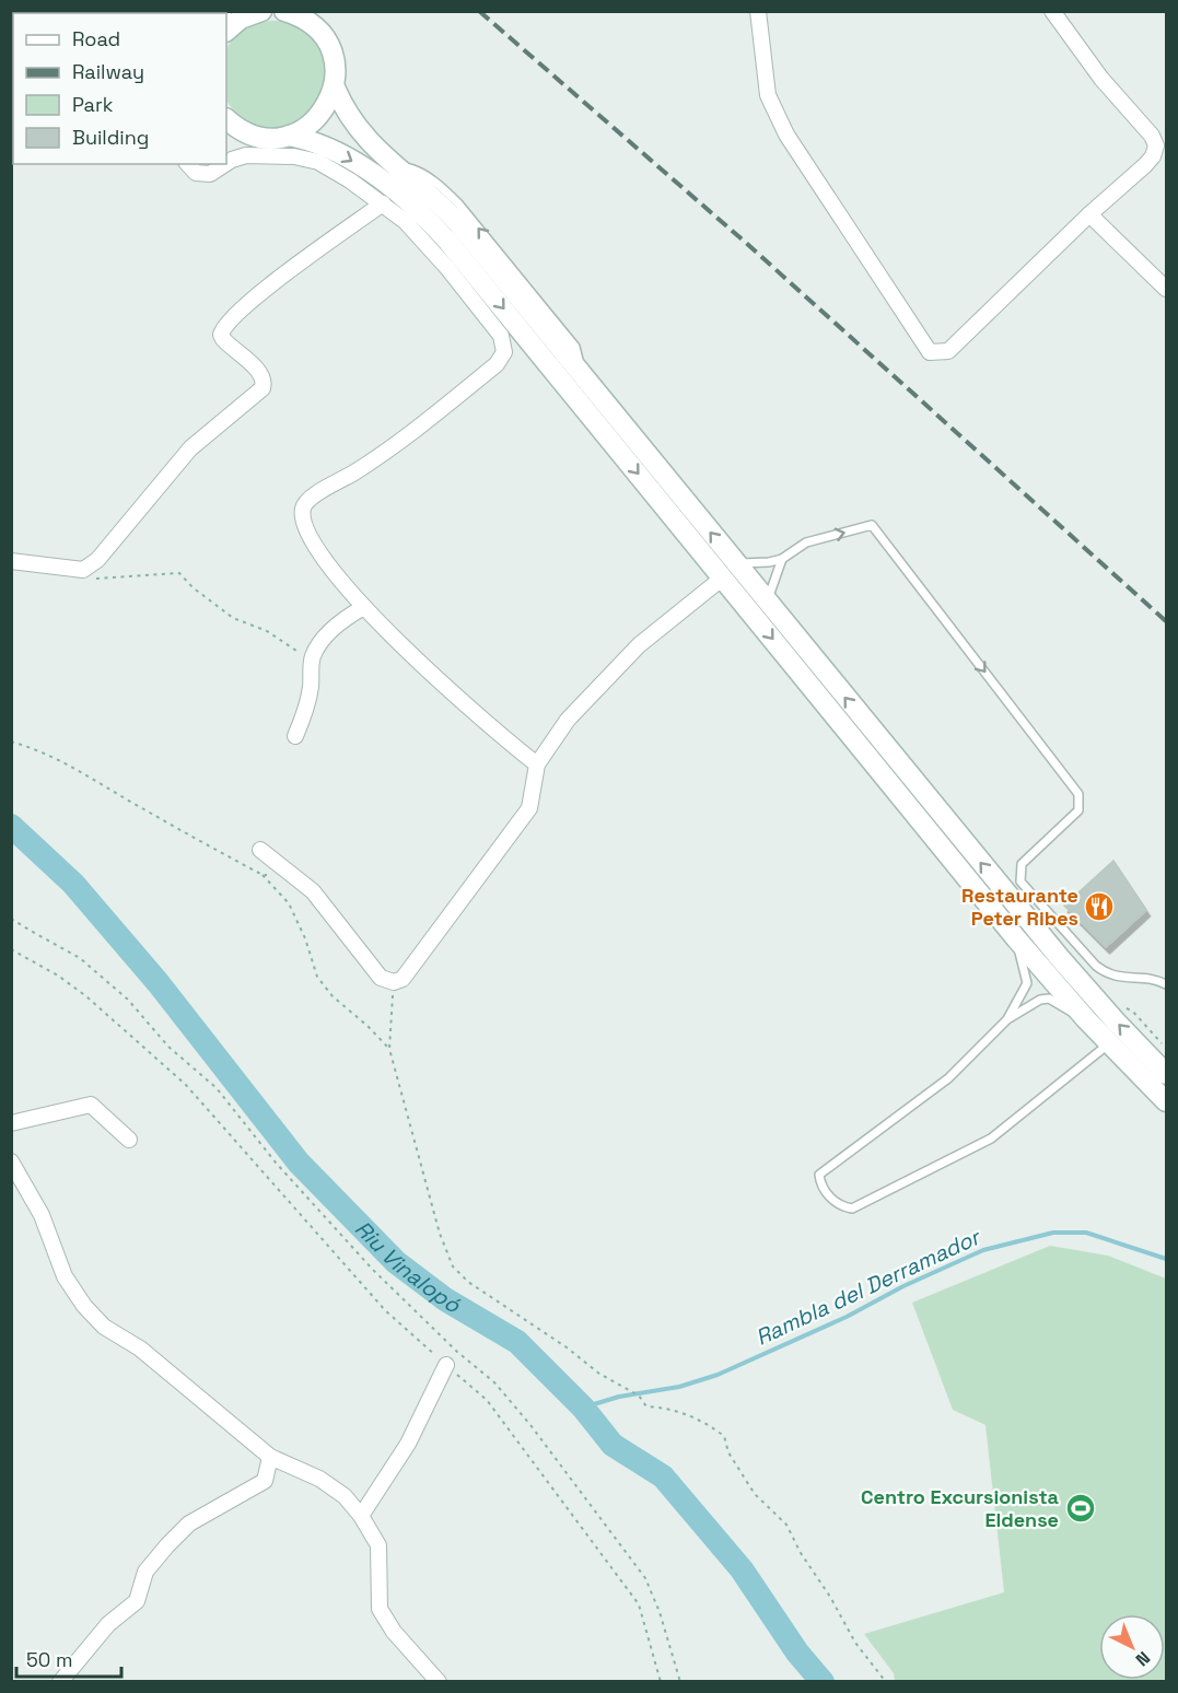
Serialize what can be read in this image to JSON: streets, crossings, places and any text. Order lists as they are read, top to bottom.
{
  "water": ["Riu Vinalopó", "Rambla del Derramador"],
  "places": {
    "restaurant": ["Restaurante Peter Ribes"],
    "sports": ["Centro Excursionista Eldense"]
  },
  "legend": [
    "Road",
    "Railway",
    "Park",
    "Building"
  ],
  "scale_bar": "50 m",
  "north": "bottom right"
}
